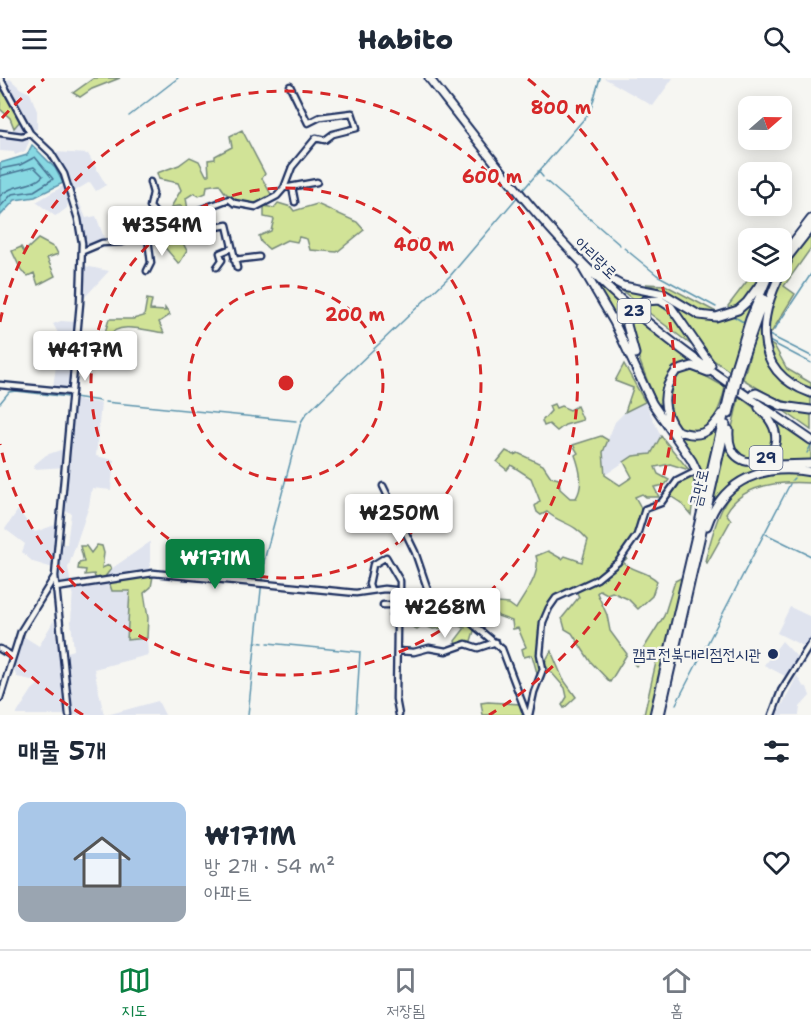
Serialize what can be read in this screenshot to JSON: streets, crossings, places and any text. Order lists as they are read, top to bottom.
{
  "streets": {
    "highway": [
      "아리랑로",
      "23",
      "29",
      "금만로"
    ]
  },
  "crossings": [
    ["아리랑로", "29"],
    ["29", "금만로"]
  ],
  "places": ["캠코전북대리점전시관"],
  "north": "right",
  "page": {
    "header": "Habito",
    "price": [
      "₩354M",
      "₩417M",
      "₩250M",
      "₩171M",
      "₩268M"
    ],
    "heading": "매물 5개",
    "list": [
      {
        "name": "₩171M",
        "note": "방 2개 · 54 m² · 아파트"
      }
    ],
    "tabs": ["지도", "저장됨", "홈"]
  },
  "rings": [
    "800 m",
    "600 m",
    "400 m",
    "200 m"
  ]
}
